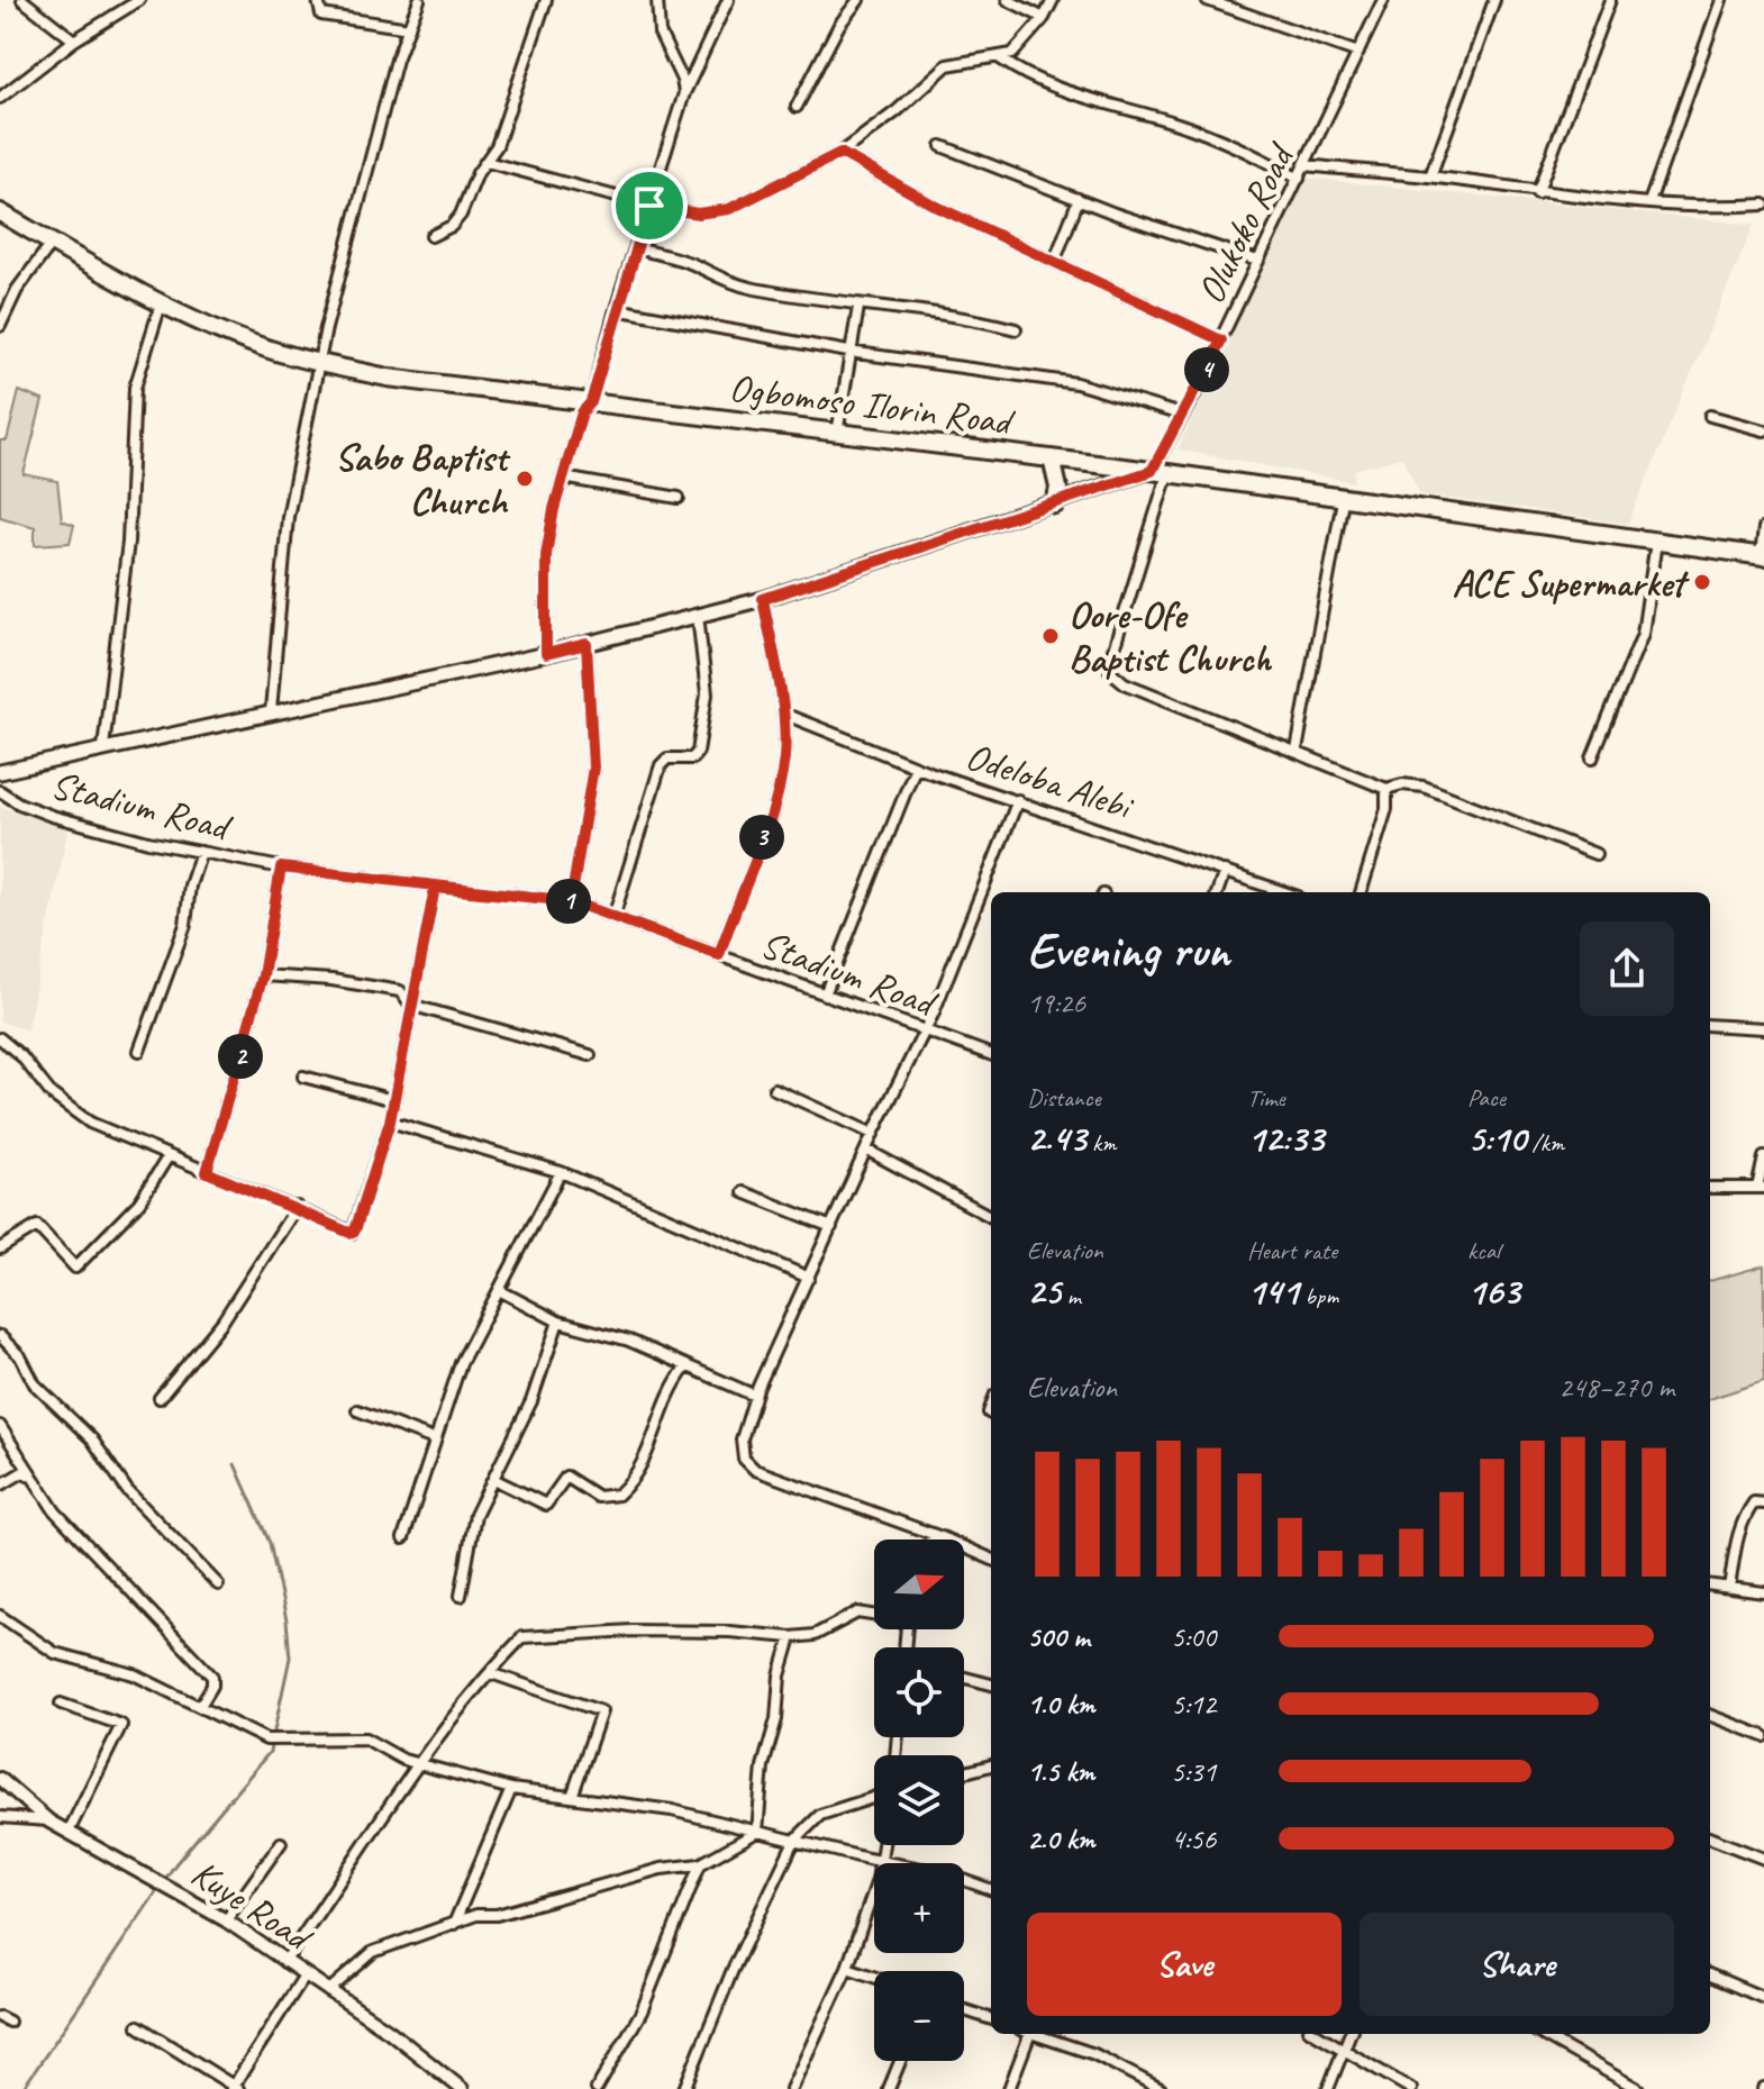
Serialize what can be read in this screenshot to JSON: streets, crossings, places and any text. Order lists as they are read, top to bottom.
{
  "streets": {
    "highway": ["Ogbomoso Ilorin Road"],
    "street": [
      "Olukoko Road",
      "Odeloba Alebi",
      "Stadium Road",
      "Kuye Road"
    ]
  },
  "crossings": [
    ["Olukoko Road", "Ogbomoso Ilorin Road"]
  ],
  "places": ["Sabo Baptist Church", "ACE Supermarket", "Oore-Ofe Baptist Church"],
  "north": "right",
  "page": {
    "pins": [
      "4",
      "3",
      "1",
      "2"
    ],
    "heading": ["Evening run", "19:26"],
    "stats": [
      ["Distance", "2.43 km"],
      ["Time", "12:33"],
      ["Pace", "5:10 /km"],
      ["Elevation", "25 m"],
      ["Heart rate", "141 bpm"],
      ["kcal", "163"]
    ],
    "chart": ["Elevation", "248–270 m"],
    "map_buttons": ["+", "−"],
    "list": [
      {
        "name": "500 m",
        "note": "5:00"
      },
      {
        "name": "1.0 km",
        "note": "5:12"
      },
      {
        "name": "1.5 km",
        "note": "5:31"
      },
      {
        "name": "2.0 km",
        "note": "4:56"
      }
    ],
    "buttons": ["Save", "Share"]
  }
}
